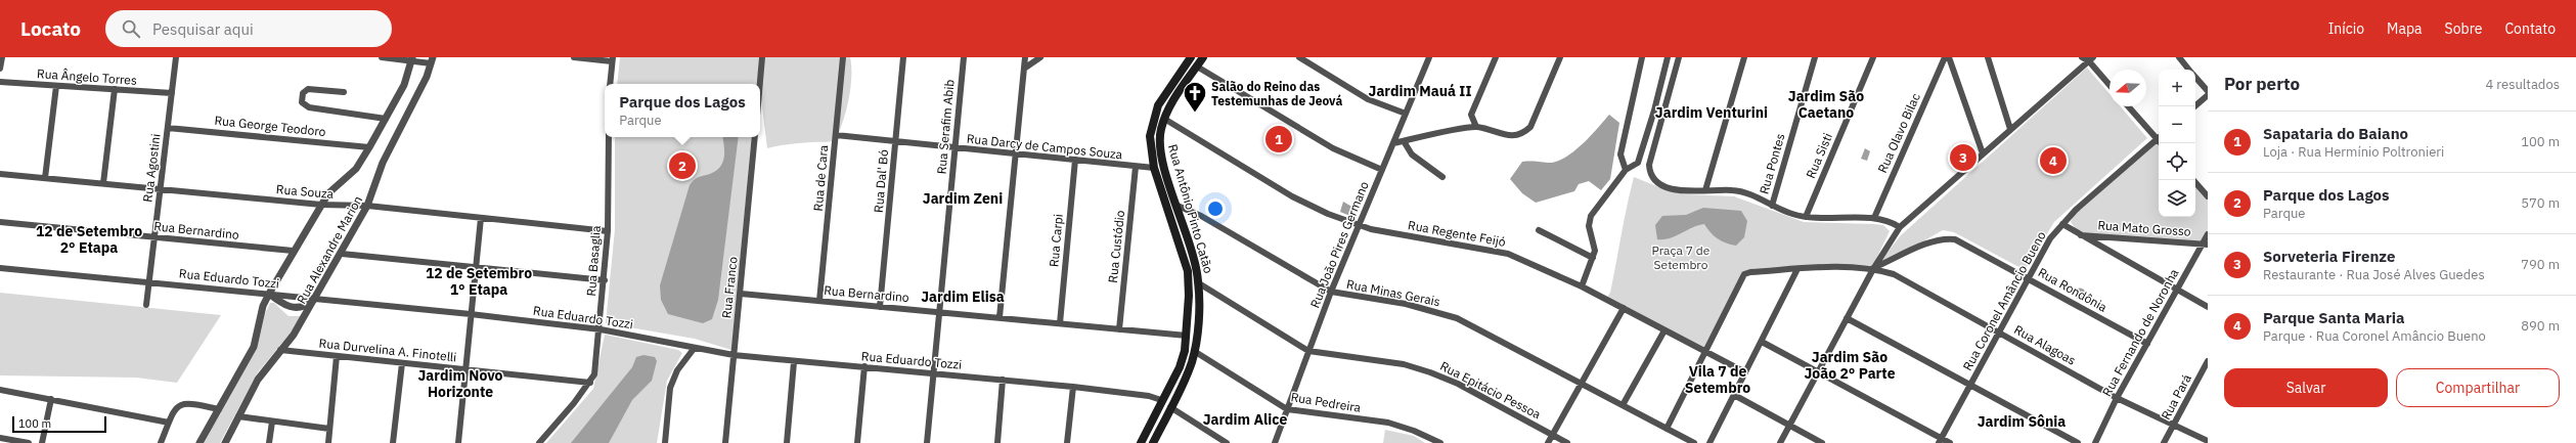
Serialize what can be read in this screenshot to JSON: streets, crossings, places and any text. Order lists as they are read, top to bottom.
{
  "streets": {
    "main road": ["Rua Antônio Pinto Catão"],
    "street": [
      "Rua Ângelo Torres",
      "Rua George Teodoro",
      "Rua Serafim Abib",
      "Rua Olavo Bilac",
      "Rua Darcy de Campos Souza",
      "Rua Sisti",
      "Rua Pontes",
      "Rua Agostini",
      "Rua de Cara",
      "Rua Dal' Bó",
      "Rua Souza",
      "Rua Mato Grosso",
      "Rua Bernardino",
      "Rua Regente Feijó",
      "Rua Carpi",
      "Rua João Pires Germano",
      "Rua Custódio",
      "Rua Alexandre Marion",
      "Rua Basaglia",
      "Rua Eduardo Tozzi",
      "Rua Franco",
      "Rua Rondônia",
      "Rua Minas Gerais",
      "Rua Coronel Amâncio Bueno",
      "Rua Fernando de Noronha",
      "Rua Alagoas",
      "Rua Durvelina A. Finotelli",
      "Rua Epitácio Pessoa",
      "Rua Pará",
      "Rua Pedreira"
    ]
  },
  "crossings": [
    ["Rua Ângelo Torres", "Rua Agostini"],
    ["Rua George Teodoro", "Rua Agostini"],
    ["Rua George Teodoro", "Rua Alexandre Marion"],
    ["Rua Serafim Abib", "Rua Darcy de Campos Souza"],
    ["Rua Serafim Abib", "Rua Bernardino"],
    ["Rua Serafim Abib", "Rua Eduardo Tozzi"],
    ["Rua Darcy de Campos Souza", "Rua de Cara"],
    ["Rua Darcy de Campos Souza", "Rua Dal' Bó"],
    ["Rua Darcy de Campos Souza", "Rua Antônio Pinto Catão"],
    ["Rua Darcy de Campos Souza", "Rua Carpi"],
    ["Rua Darcy de Campos Souza", "Rua Custódio"],
    ["Rua Agostini", "Rua Souza"],
    ["Rua Agostini", "Rua Bernardino"],
    ["Rua Agostini", "Rua Eduardo Tozzi"],
    ["Rua de Cara", "Rua Bernardino"],
    ["Rua Dal' Bó", "Rua Bernardino"],
    ["Rua Souza", "Rua Alexandre Marion"],
    ["Rua Souza", "Rua Basaglia"],
    ["Rua Antônio Pinto Catão", "Rua Bernardino"],
    ["Rua Antônio Pinto Catão", "Rua Regente Feijó"],
    ["Rua Antônio Pinto Catão", "Rua Eduardo Tozzi"],
    ["Rua Antônio Pinto Catão", "Rua Minas Gerais"],
    ["Rua Antônio Pinto Catão", "Rua Epitácio Pessoa"],
    ["Rua Antônio Pinto Catão", "Rua Pedreira"],
    ["Rua Mato Grosso", "Rua Fernando de Noronha"],
    ["Rua Bernardino", "Rua Carpi"],
    ["Rua Bernardino", "Rua Custódio"],
    ["Rua Bernardino", "Rua Alexandre Marion"],
    ["Rua Bernardino", "Rua Franco"],
    ["Rua Regente Feijó", "Rua João Pires Germano"],
    ["Rua Regente Feijó", "Rua Alagoas"],
    ["Rua João Pires Germano", "Rua Minas Gerais"],
    ["Rua João Pires Germano", "Rua Epitácio Pessoa"],
    ["Rua João Pires Germano", "Rua Pedreira"],
    ["Rua Alexandre Marion", "Rua Eduardo Tozzi"],
    ["Rua Alexandre Marion", "Rua Durvelina A. Finotelli"],
    ["Rua Basaglia", "Rua Eduardo Tozzi"],
    ["Rua Basaglia", "Rua Durvelina A. Finotelli"],
    ["Rua Eduardo Tozzi", "Rua Franco"],
    ["Rua Rondônia", "Rua Coronel Amâncio Bueno"],
    ["Rua Rondônia", "Rua Fernando de Noronha"],
    ["Rua Rondônia", "Rua Alagoas"],
    ["Rua Coronel Amâncio Bueno", "Rua Alagoas"],
    ["Rua Fernando de Noronha", "Rua Alagoas"],
    ["Rua Alagoas", "Rua Pará"]
  ],
  "districts": [
    "Jardim Mauá II",
    "Jardim São Caetano",
    "Jardim Venturini",
    "Jardim Zeni",
    "12 de Setembro 2° Etapa",
    "12 de Setembro 1° Etapa",
    "Jardim Elisa",
    "Jardim São João 2° Parte",
    "Vila 7 de Setembro",
    "Jardim Novo Horizonte",
    "Jardim Alice",
    "Jardim Sônia"
  ],
  "parks": ["Praça 7 de Setembro"],
  "places": {
    "church": ["Salão do Reino das Testemunhas de Jeová"]
  },
  "scale_bar": "100 m",
  "north": "left",
  "page": {
    "header": "Locato",
    "search": "Pesquisar aqui",
    "nav": [
      "Início",
      "Mapa",
      "Sobre",
      "Contato"
    ],
    "heading": ["Por perto", "4 resultados"],
    "map_buttons": ["+", "−"],
    "popup": ["Parque dos Lagos", "Parque"],
    "list": [
      {
        "mark": "1",
        "name": "Sapataria do Baiano",
        "note": "Loja · Rua Hermínio Poltronieri",
        "value": "100 m"
      },
      {
        "mark": "2",
        "name": "Parque dos Lagos",
        "note": "Parque",
        "value": "570 m"
      },
      {
        "mark": "3",
        "name": "Sorveteria Firenze",
        "note": "Restaurante · Rua José Alves Guedes",
        "value": "790 m"
      },
      {
        "mark": "4",
        "name": "Parque Santa Maria",
        "note": "Parque · Rua Coronel Amâncio Bueno",
        "value": "890 m"
      }
    ],
    "pins": [
      "1",
      "3",
      "4",
      "2"
    ],
    "buttons": ["Salvar", "Compartilhar"],
    "scale": "100 m"
  }
}
